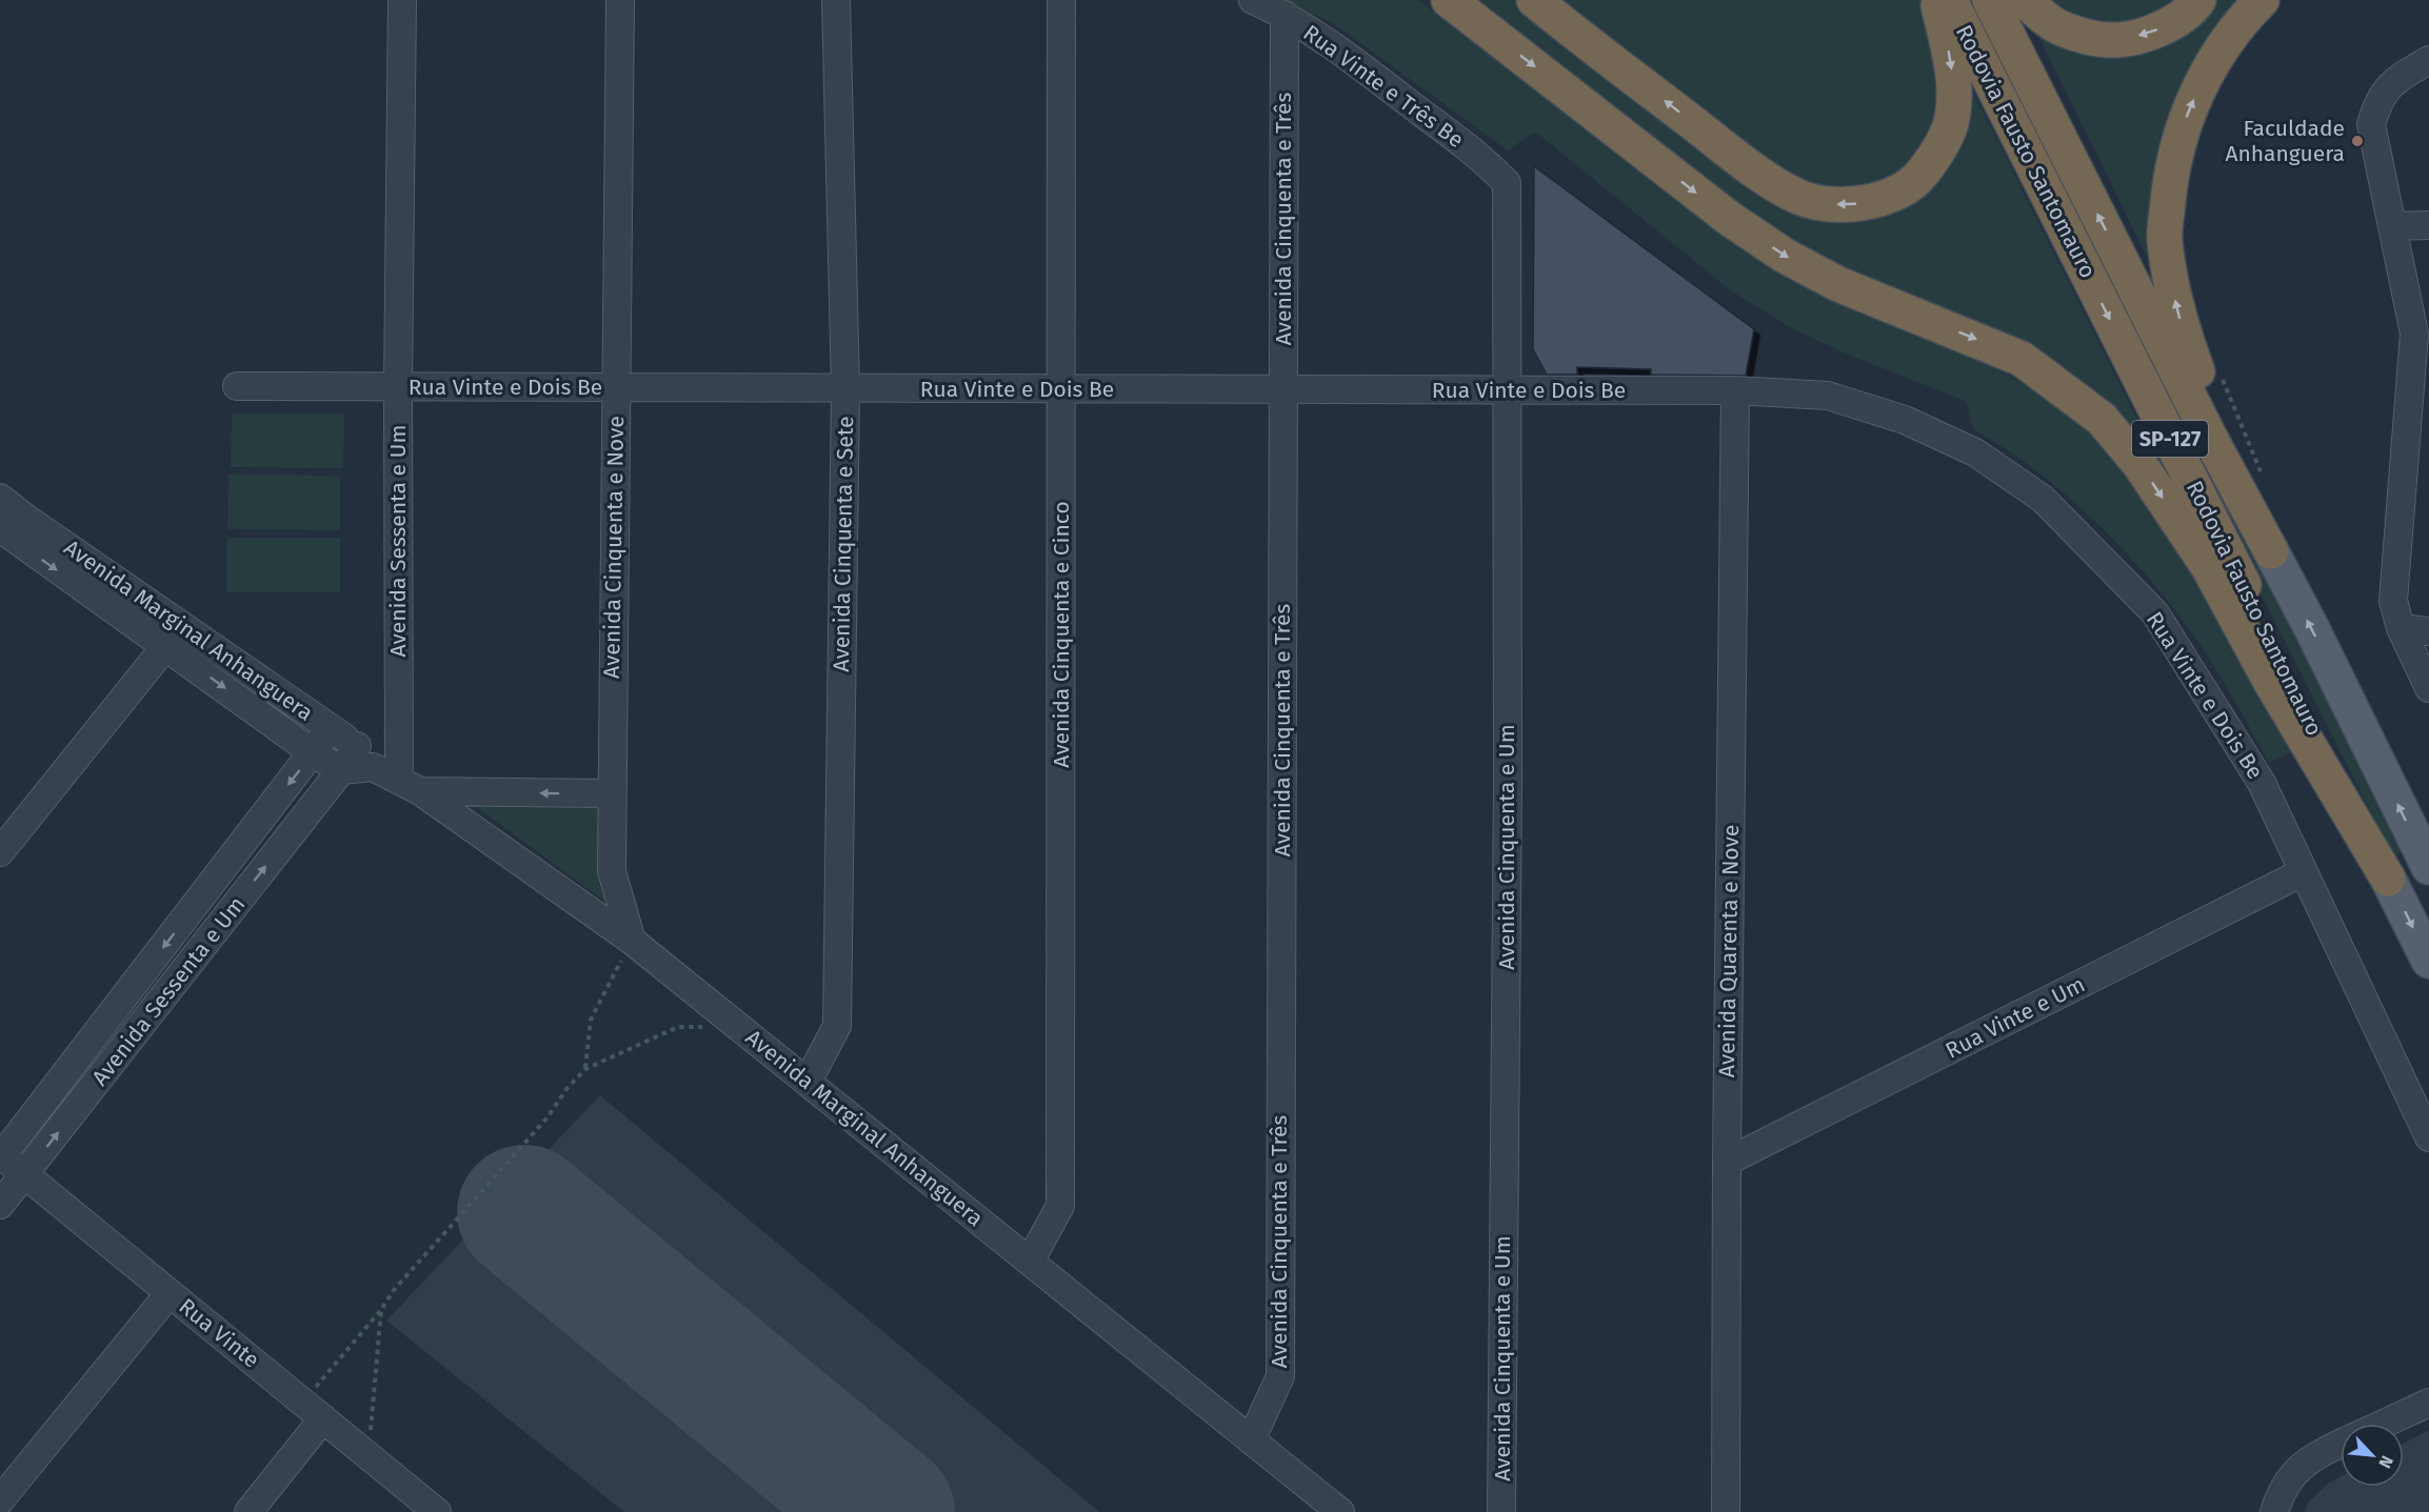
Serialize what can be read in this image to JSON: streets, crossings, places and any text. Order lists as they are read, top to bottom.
{
  "streets": {
    "highway": ["Rodovia Fausto Santomauro", "SP-127"],
    "street": [
      "Rua Vinte e Três Be",
      "Avenida Cinquenta e Três",
      "Rua Vinte e Dois Be",
      "Avenida Sessenta e Um",
      "Avenida Cinquenta e Sete",
      "Avenida Cinquenta e Nove",
      "Avenida Marginal Anhanguera",
      "Avenida Cinquenta e Cinco",
      "Avenida Cinquenta e Um",
      "Avenida Quarenta e Nove",
      "Rua Vinte e Um",
      "Rua Vinte"
    ]
  },
  "crossings": [
    ["Rua Vinte e Três Be", "Avenida Cinquenta e Três"],
    ["Rua Vinte e Três Be", "Avenida Cinquenta e Um"],
    ["Avenida Cinquenta e Três", "Rua Vinte e Dois Be"],
    ["Avenida Cinquenta e Três", "Avenida Marginal Anhanguera"],
    ["Rua Vinte e Dois Be", "Avenida Sessenta e Um"],
    ["Rua Vinte e Dois Be", "Avenida Cinquenta e Sete"],
    ["Rua Vinte e Dois Be", "Avenida Cinquenta e Nove"],
    ["Rua Vinte e Dois Be", "Avenida Cinquenta e Cinco"],
    ["Rua Vinte e Dois Be", "Avenida Cinquenta e Um"],
    ["Rua Vinte e Dois Be", "Avenida Quarenta e Nove"],
    ["Rua Vinte e Dois Be", "Rua Vinte e Um"],
    ["Avenida Sessenta e Um", "Avenida Marginal Anhanguera"],
    ["Avenida Sessenta e Um", "Rua Vinte"],
    ["Avenida Cinquenta e Sete", "Avenida Marginal Anhanguera"],
    ["Avenida Cinquenta e Nove", "Avenida Marginal Anhanguera"],
    ["Avenida Marginal Anhanguera", "Avenida Cinquenta e Cinco"],
    ["Avenida Quarenta e Nove", "Rua Vinte e Um"]
  ],
  "places": ["Faculdade Anhanguera"],
  "north": "bottom right"
}
